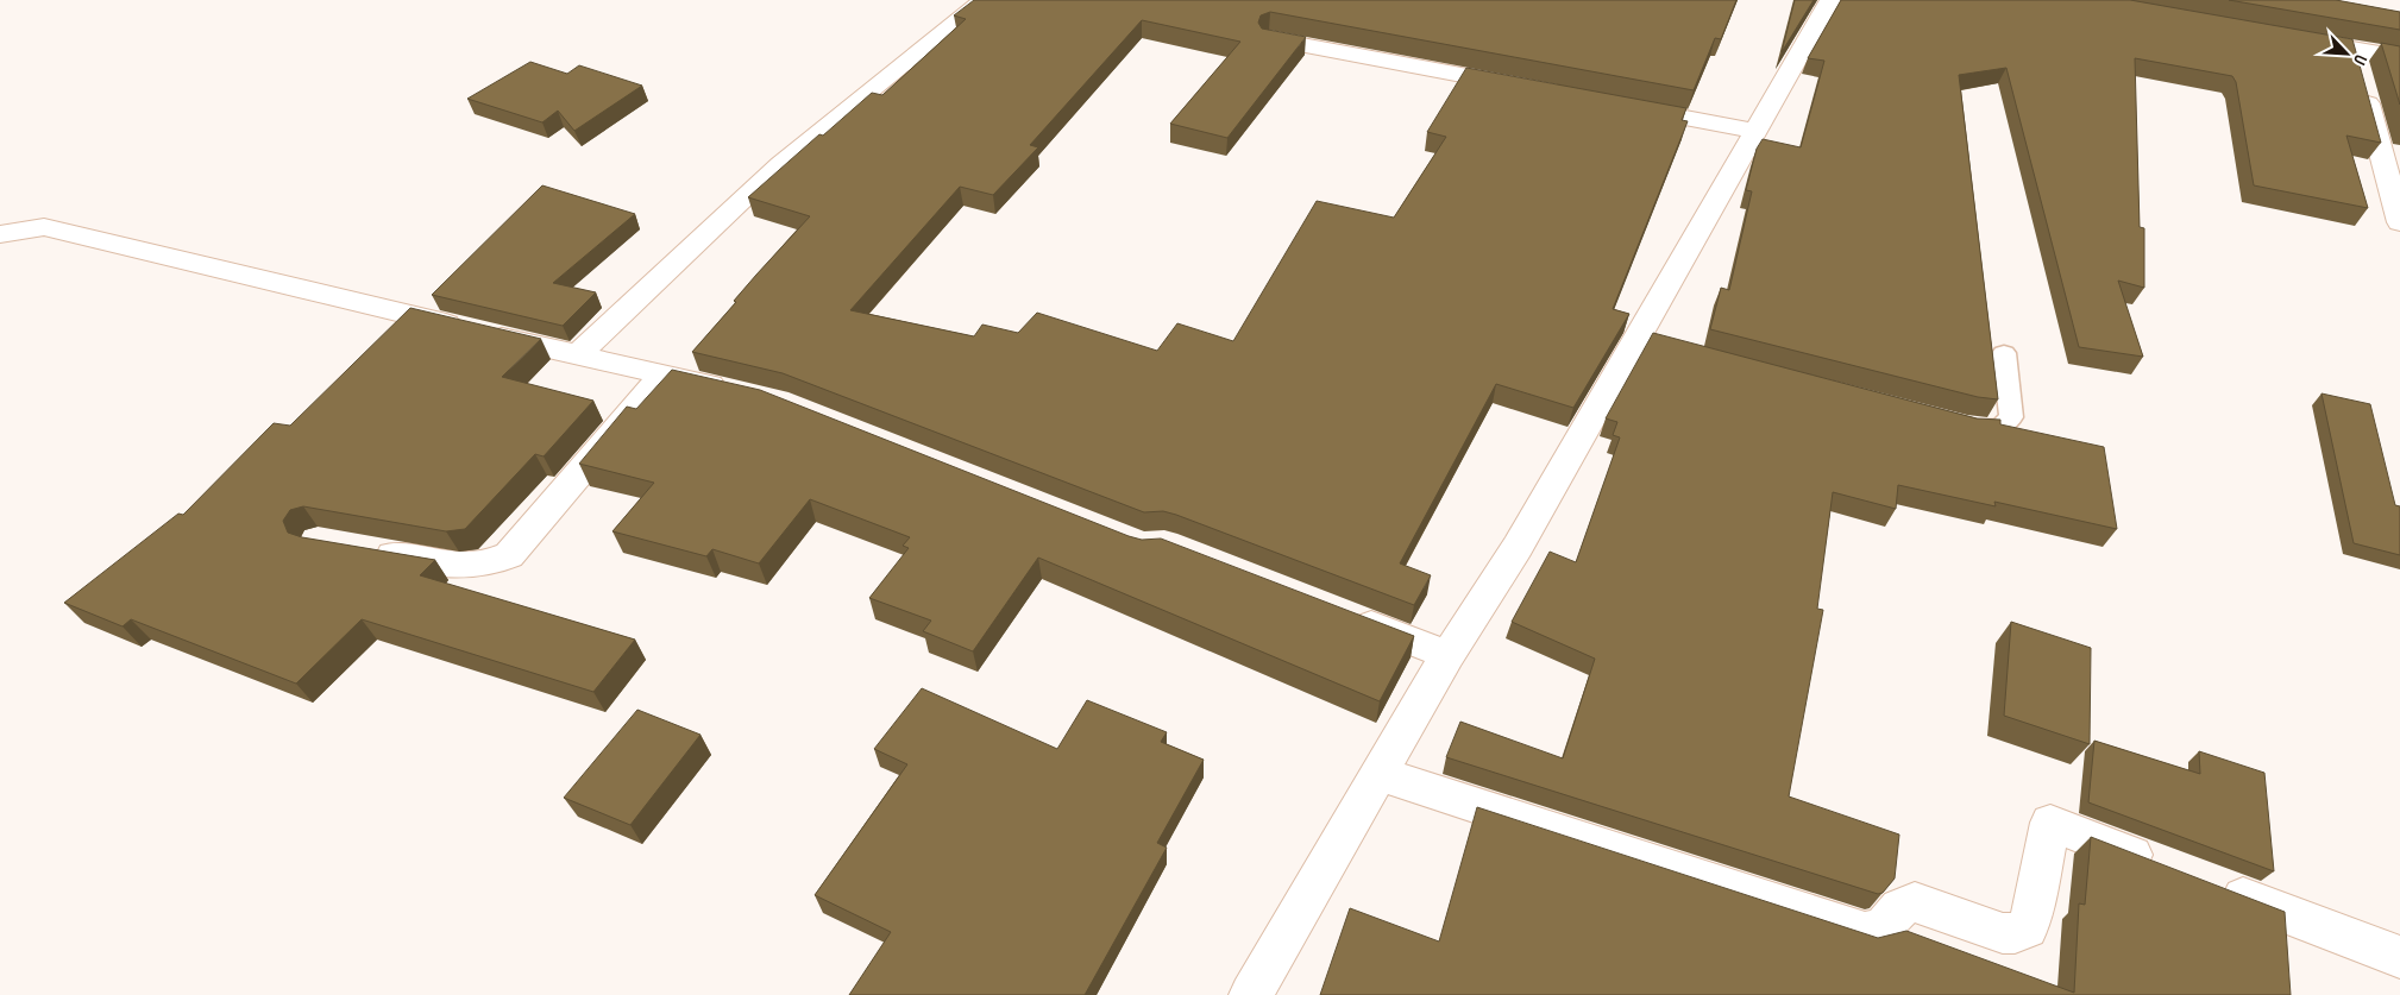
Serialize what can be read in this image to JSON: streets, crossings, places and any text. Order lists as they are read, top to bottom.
{
  "north": "bottom right"
}
